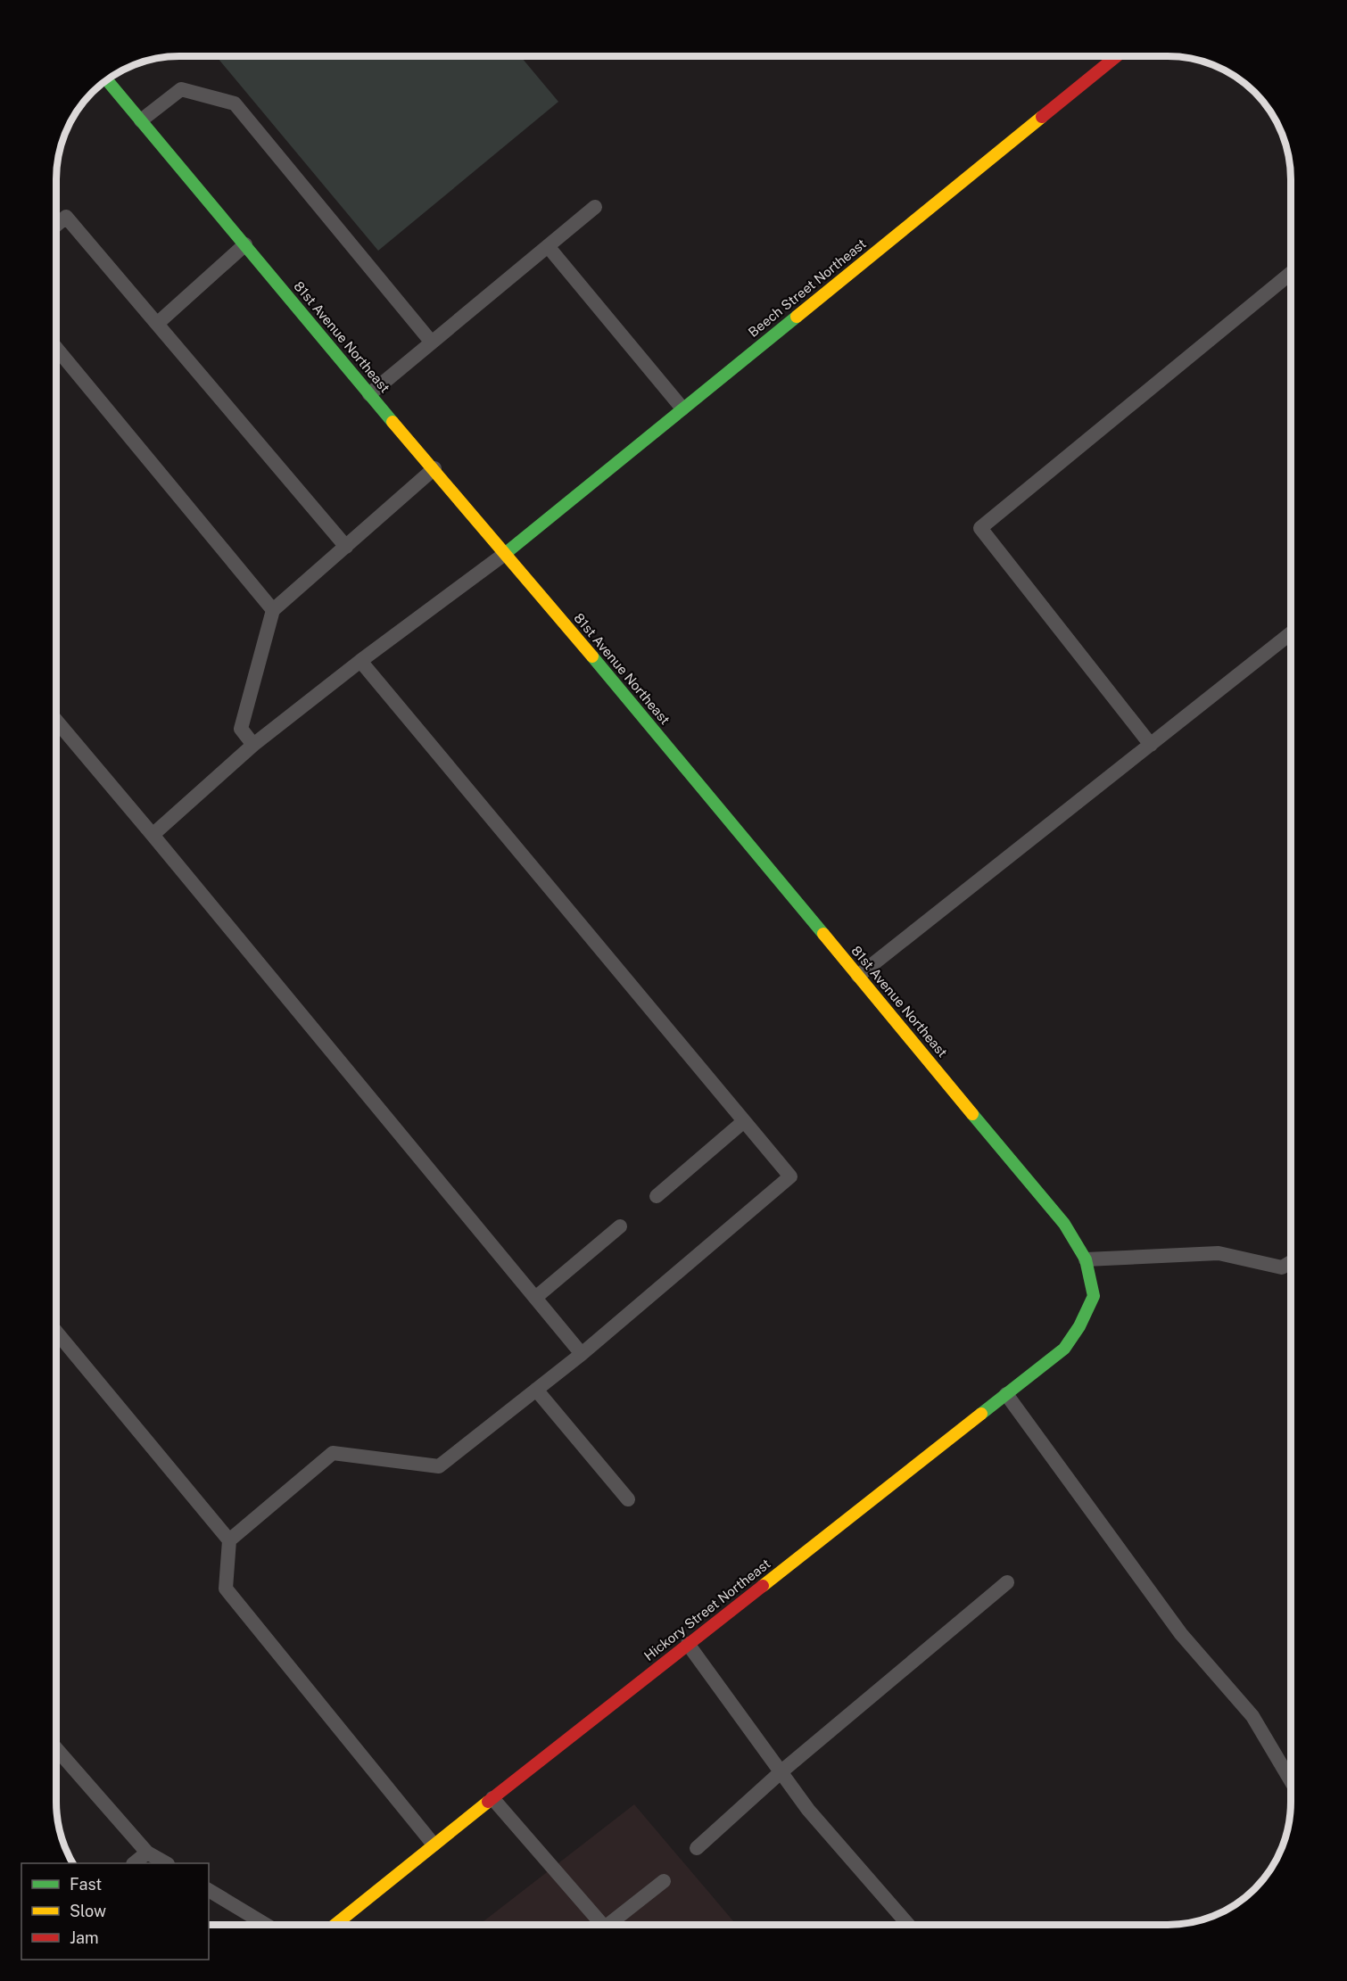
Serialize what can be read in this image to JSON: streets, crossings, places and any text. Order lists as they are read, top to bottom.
{
  "streets": {
    "street": ["Beech Street Northeast", "81st Avenue Northeast", "Hickory Street Northeast"]
  },
  "crossings": [
    ["Beech Street Northeast", "81st Avenue Northeast"],
    ["81st Avenue Northeast", "Hickory Street Northeast"]
  ],
  "legend": ["Fast", "Slow", "Jam"]
}
